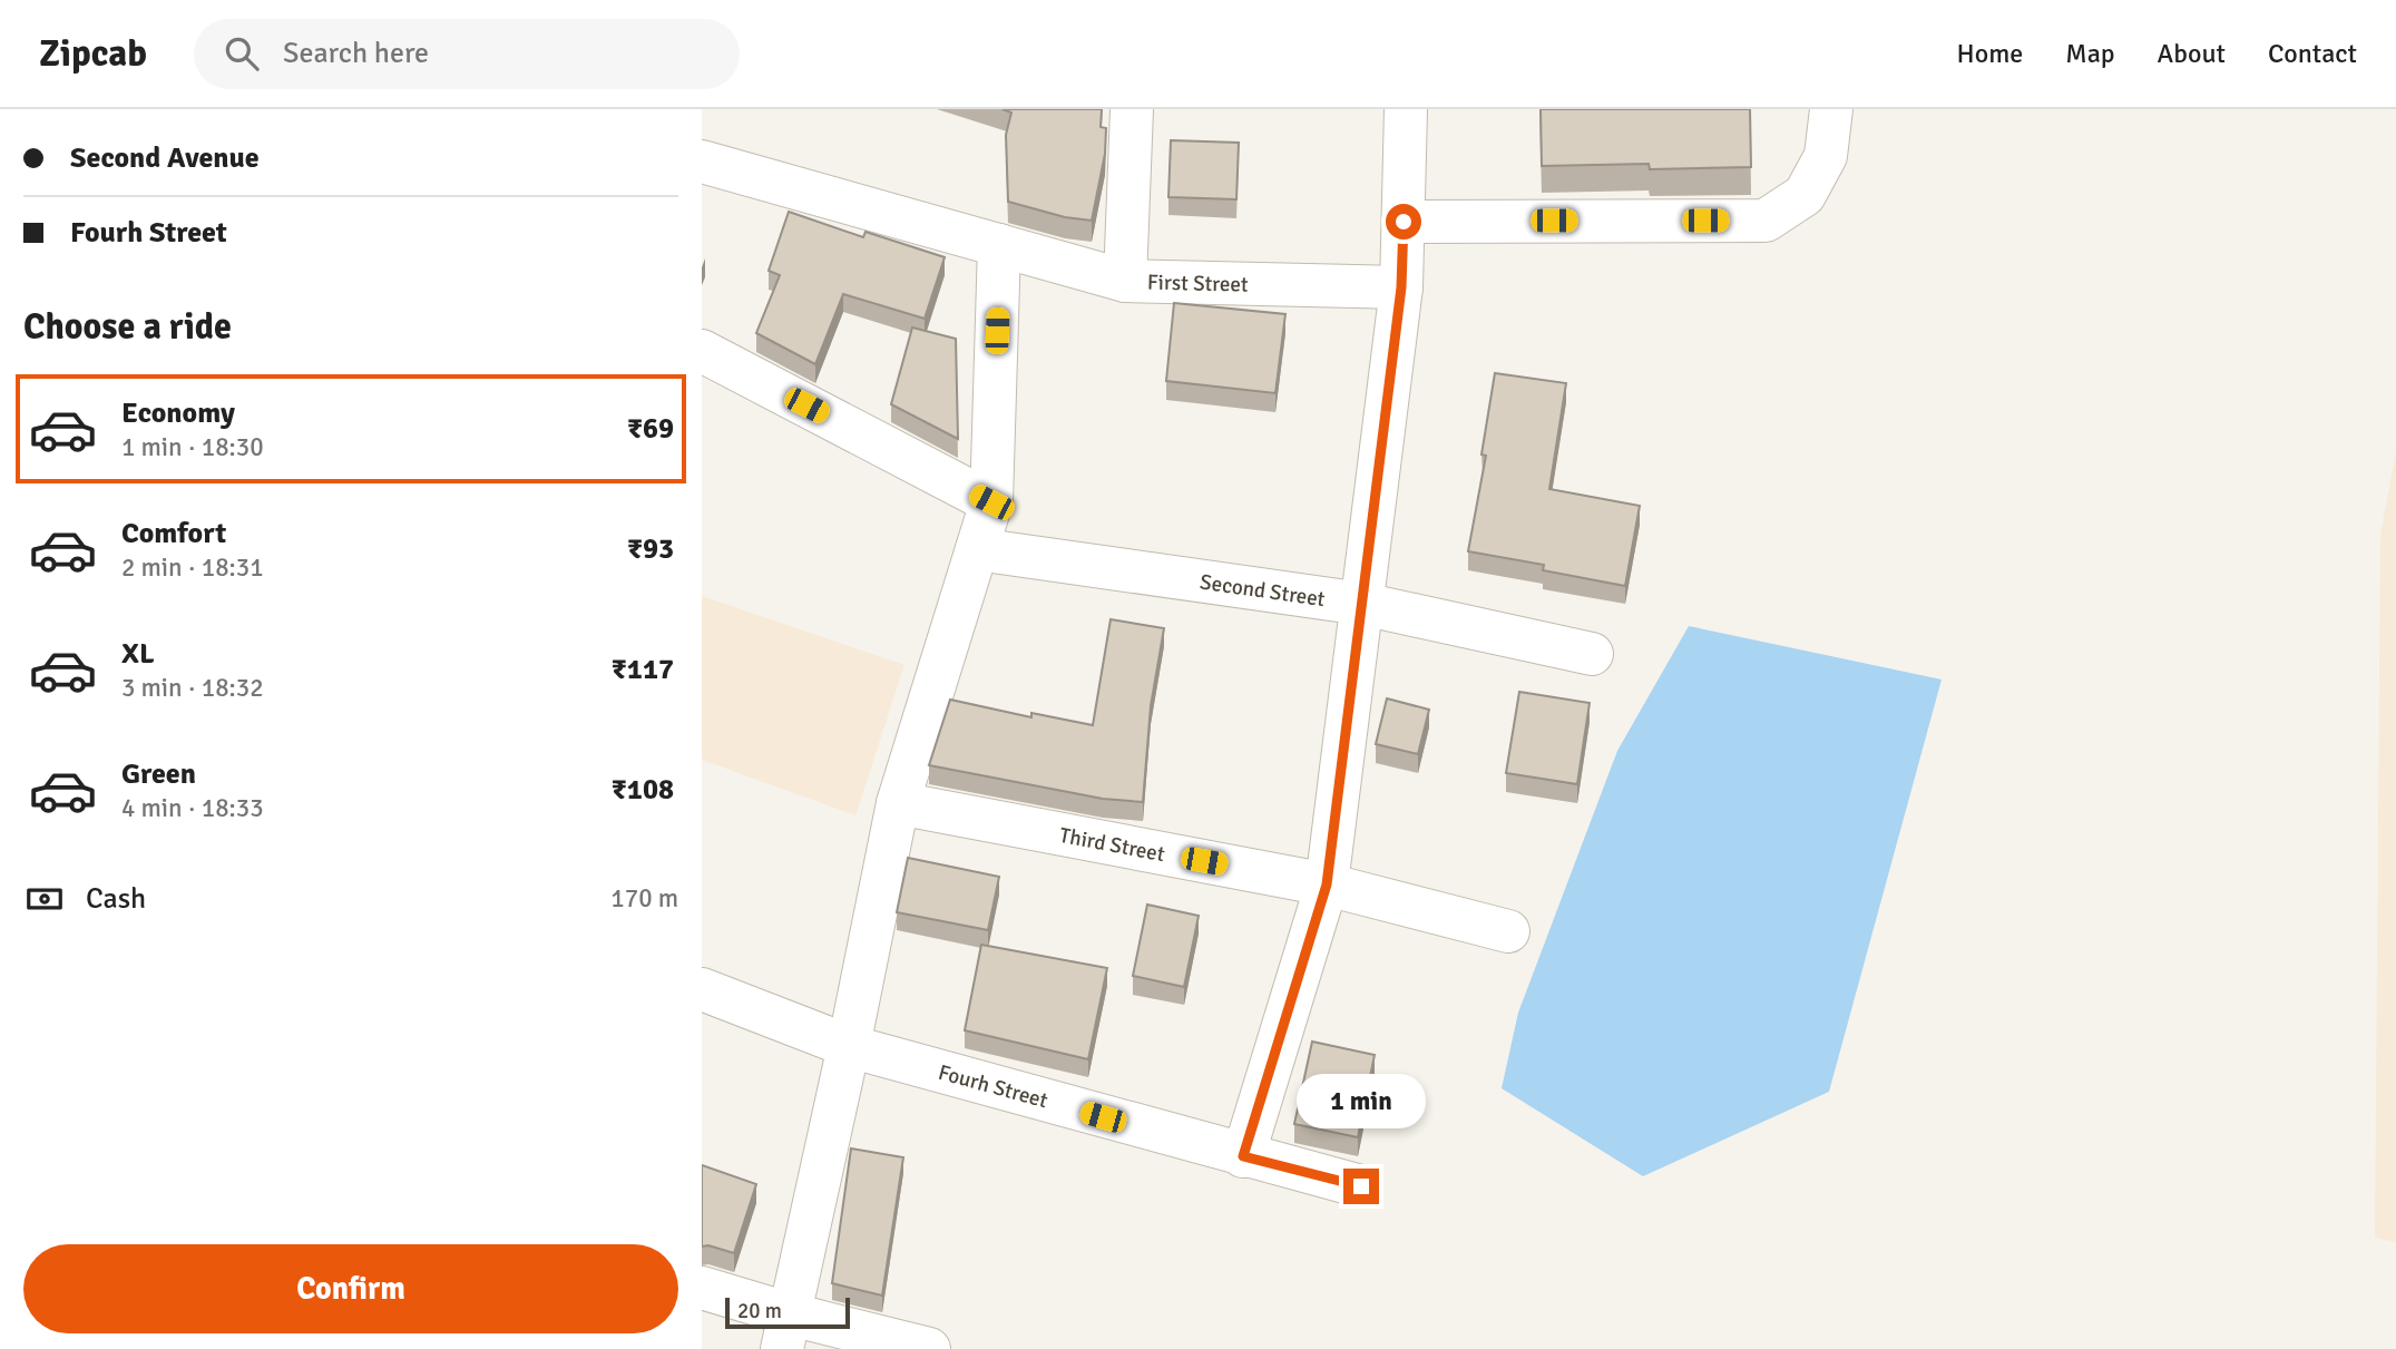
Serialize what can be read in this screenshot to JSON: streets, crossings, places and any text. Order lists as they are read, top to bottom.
{
  "streets": {
    "street": [
      "First Street",
      "Second Street",
      "Third Street",
      "Fourh Street"
    ]
  },
  "scale_bar": "20 m",
  "page": {
    "header": "Zipcab",
    "search": "Search here",
    "nav": [
      "Home",
      "Map",
      "About",
      "Contact"
    ],
    "banner": ["Second Avenue", "Fourh Street"],
    "heading": "Choose a ride",
    "list": [
      {
        "name": "Economy",
        "note": "1 min · 18:30",
        "value": "₹69"
      },
      {
        "name": "Comfort",
        "note": "2 min · 18:31",
        "value": "₹93"
      },
      {
        "name": "XL",
        "note": "3 min · 18:32",
        "value": "₹117"
      },
      {
        "name": "Green",
        "note": "4 min · 18:33",
        "value": "₹108"
      }
    ],
    "pay": ["Cash", "170 m"],
    "bubble": "1 min",
    "buttons": "Confirm",
    "scale": "20 m"
  }
}
